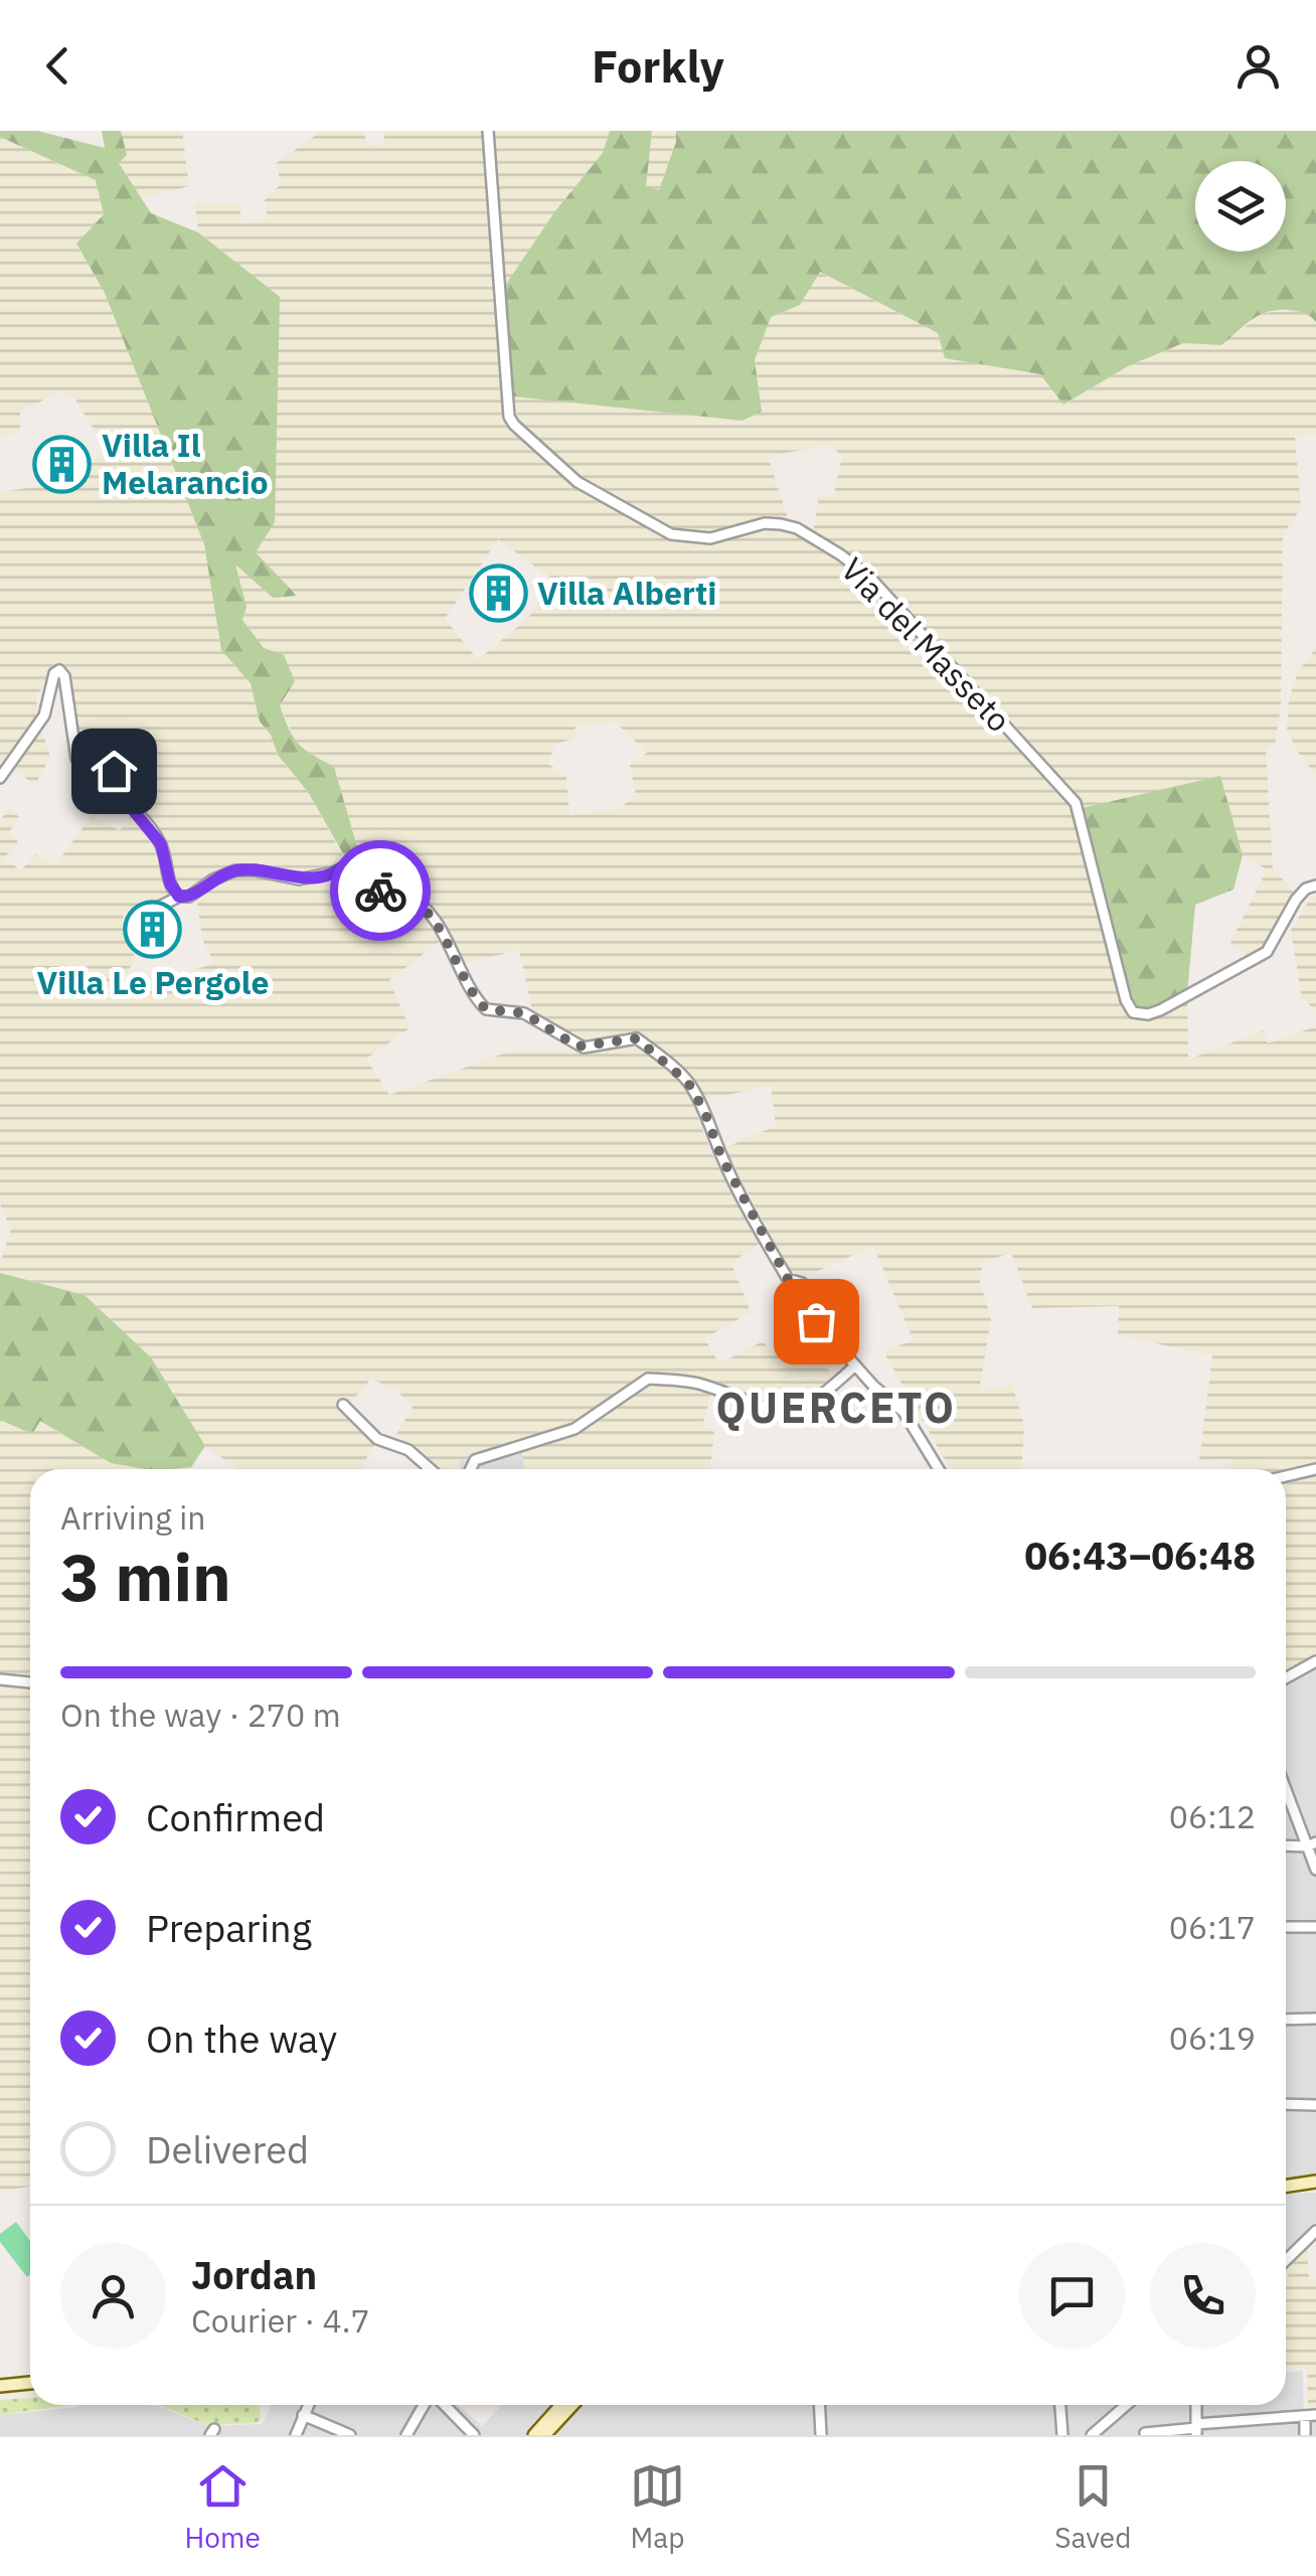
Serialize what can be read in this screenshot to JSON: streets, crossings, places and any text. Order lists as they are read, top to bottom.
{
  "streets": {
    "street": ["Via del Masseto"]
  },
  "districts": ["QUERCETO"],
  "places": {
    "building": ["Villa Il Melarancio", "Villa Alberti", "Villa Le Pergole"]
  },
  "page": {
    "header": "Forkly",
    "heading": ["3 min", "Arriving in", "06:43–06:48"],
    "panel": ["Jordan", "Courier · 4.7"],
    "bar": "On the way · 270 m",
    "list": [
      ["Confirmed", "06:12"],
      ["Preparing", "06:17"],
      ["On the way", "06:19"],
      "Delivered"
    ],
    "tabs": ["Home", "Map", "Saved"]
  }
}
